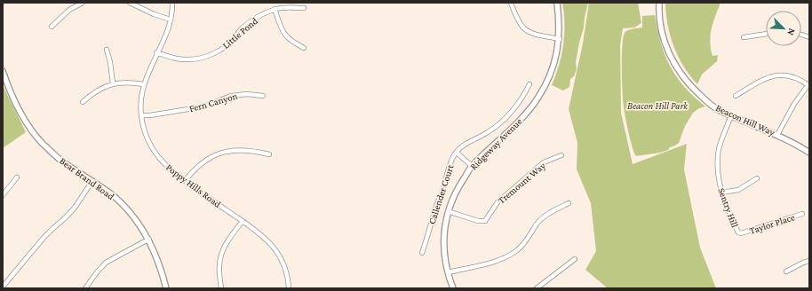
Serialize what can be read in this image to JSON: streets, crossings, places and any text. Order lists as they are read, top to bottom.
{
  "streets": {
    "street": [
      "Little Pond",
      "Fern Canyon",
      "Beacon Hill Way",
      "Ridgeway Avenue",
      "Bear Brand Road",
      "Tremount Way",
      "Poppy Hills Road",
      "Callender Court",
      "Sentry Hill",
      "Taylor Place"
    ]
  },
  "crossings": [
    ["Little Pond", "Poppy Hills Road"],
    ["Fern Canyon", "Poppy Hills Road"],
    ["Beacon Hill Way", "Sentry Hill"],
    ["Ridgeway Avenue", "Tremount Way"],
    ["Sentry Hill", "Taylor Place"]
  ],
  "parks": ["Beacon Hill Park"],
  "north": "bottom right"
}
